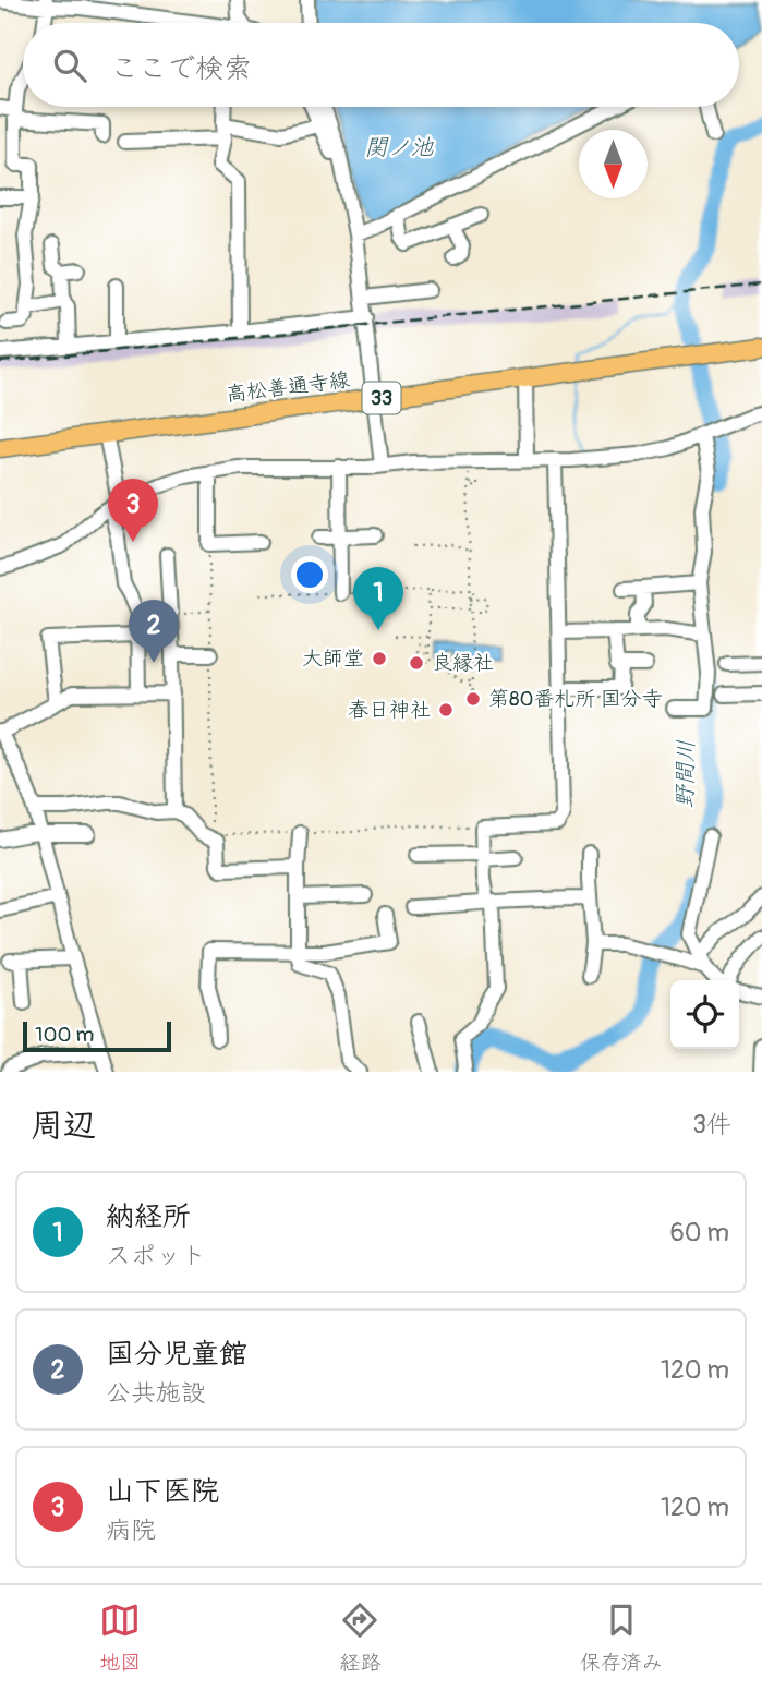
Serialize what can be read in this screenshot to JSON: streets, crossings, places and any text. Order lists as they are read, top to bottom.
{
  "streets": {
    "main road": ["高松善通寺線", "33"]
  },
  "water": ["関ノ池", "野間川"],
  "places": [
    "大師堂",
    "良縁社",
    "第80番札所 国分寺",
    "春日神社"
  ],
  "scale_bar": "100 m",
  "north": "bottom",
  "page": {
    "search": "ここで検索",
    "pins": ["3", "1", "2"],
    "scale": "100 m",
    "heading": ["周辺", "3件"],
    "list": [
      {
        "mark": "1",
        "name": "納経所",
        "note": "スポット",
        "value": "60 m"
      },
      {
        "mark": "2",
        "name": "国分児童館",
        "note": "公共施設",
        "value": "120 m"
      },
      {
        "mark": "3",
        "name": "山下医院",
        "note": "病院",
        "value": "120 m"
      }
    ],
    "nav": ["地図", "経路", "保存済み"]
  }
}
